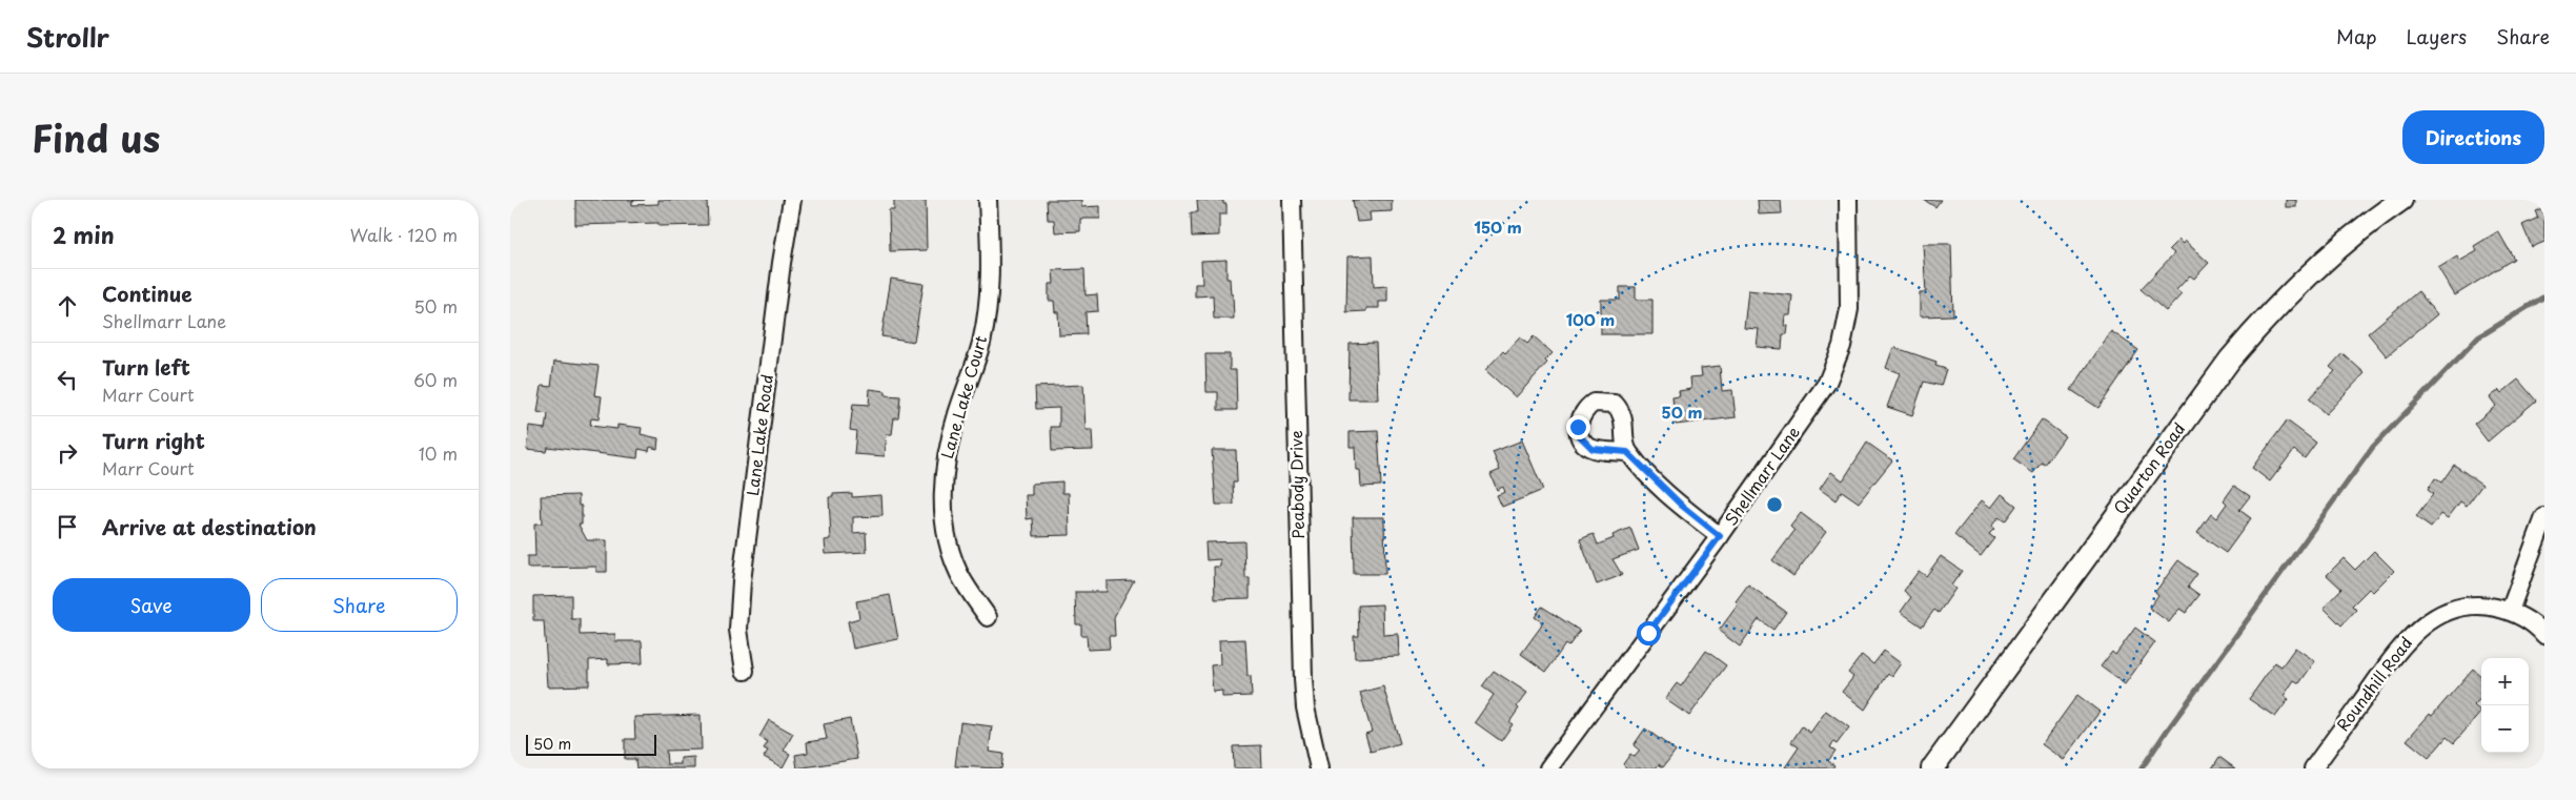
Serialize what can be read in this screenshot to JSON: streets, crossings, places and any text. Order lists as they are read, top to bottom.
{
  "streets": {
    "street": [
      "Lane Lake Court",
      "Lane Lake Road",
      "Quarton Road",
      "Shellmarr Lane",
      "Peabody Drive",
      "Roundhill Road"
    ]
  },
  "scale_bar": "50 m",
  "page": {
    "header": "Strollr",
    "nav": ["Map", "Layers", "Share"],
    "title": "Find us",
    "buttons": [
      "Directions",
      ["Save", "Share"]
    ],
    "heading": ["2 min", "Walk · 120 m"],
    "list": [
      ["Continue", "Shellmarr Lane", "50 m"],
      ["Turn left", "Marr Court", "60 m"],
      ["Turn right", "Marr Court", "10 m"],
      "Arrive at destination"
    ],
    "map_buttons": ["+", "−"],
    "scale": "50 m"
  },
  "rings": ["150 m", "100 m", "50 m"]
}
